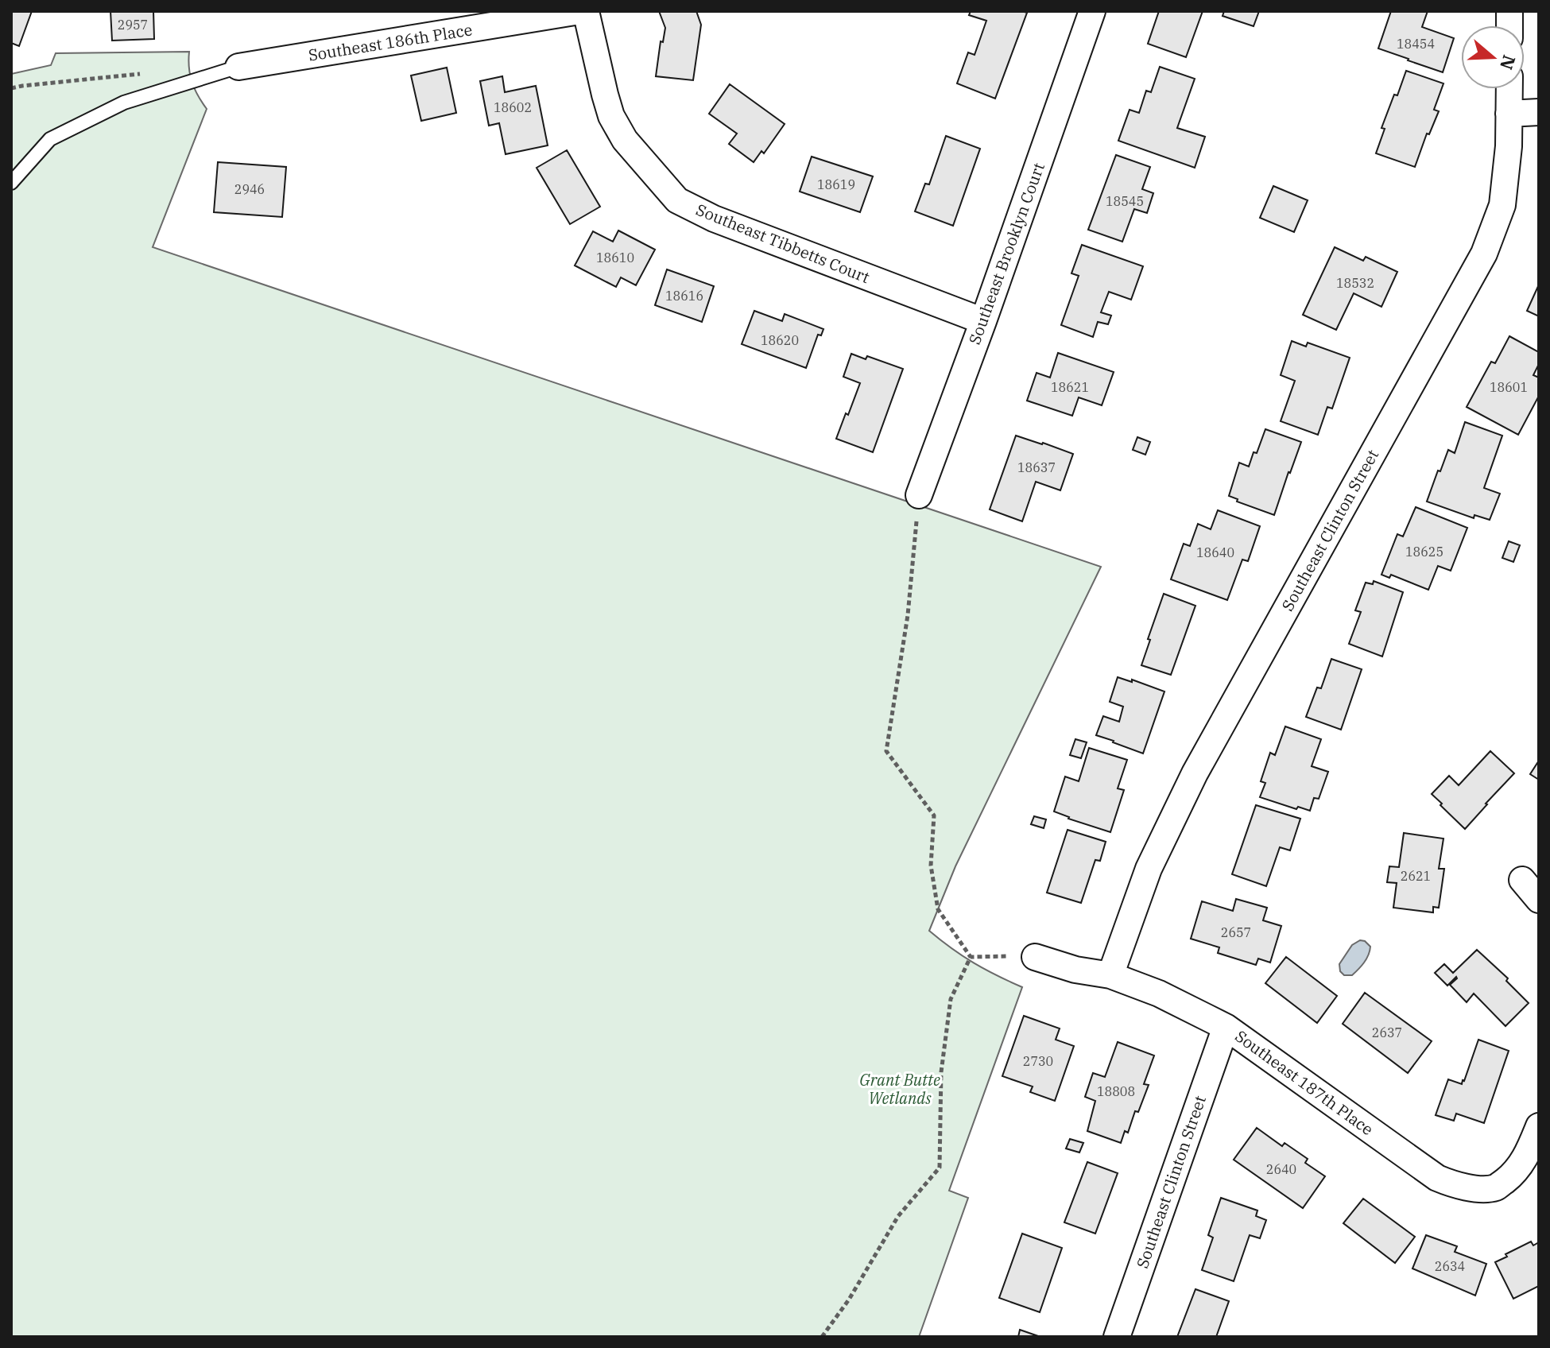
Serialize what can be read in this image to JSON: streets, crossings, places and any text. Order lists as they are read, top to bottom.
{
  "streets": {
    "street": [
      "Southeast 186th Place",
      "Southeast Tibbetts Court",
      "Southeast Brooklyn Court",
      "Southeast Clinton Street",
      "Southeast 187th Place"
    ]
  },
  "crossings": [
    ["Southeast Tibbetts Court", "Southeast Brooklyn Court"],
    ["Southeast Clinton Street", "Southeast 187th Place"]
  ],
  "parks": ["Grant Butte Wetlands"],
  "house_numbers": [
    "2957",
    "18454",
    "18602",
    "18619",
    "2946",
    "18545",
    "18610",
    "18532",
    "18616",
    "18620",
    "18621",
    "18601",
    "18637",
    "18625",
    "18640",
    "2621",
    "2657",
    "2637",
    "2730",
    "18808",
    "2640",
    "2634"
  ],
  "north": "right"
}
